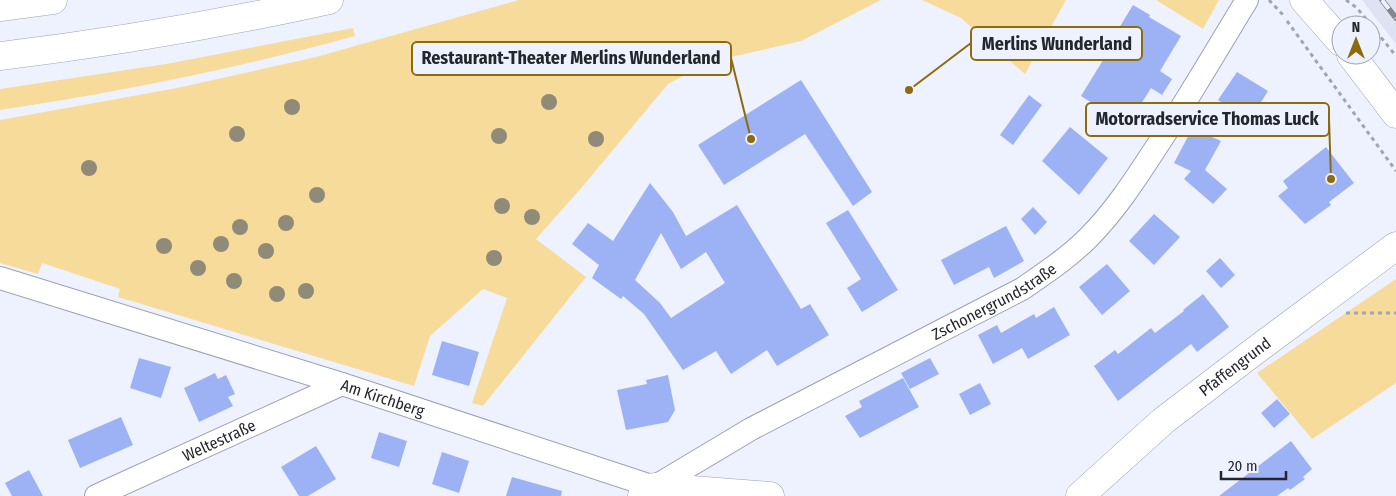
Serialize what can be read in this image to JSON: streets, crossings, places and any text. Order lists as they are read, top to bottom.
{
  "streets": {
    "main road": ["Pfaffengrund", "Am Kirchberg"],
    "street": ["Zschonergrundstraße", "Weltestraße"]
  },
  "crossings": [
    ["Zschonergrundstraße", "Am Kirchberg"],
    ["Am Kirchberg", "Weltestraße"]
  ],
  "places": ["Merlins Wunderland", "Restaurant-Theater Merlins Wunderland", "Motorradservice Thomas Luck"],
  "scale_bar": "20 m",
  "north": "top"
}
